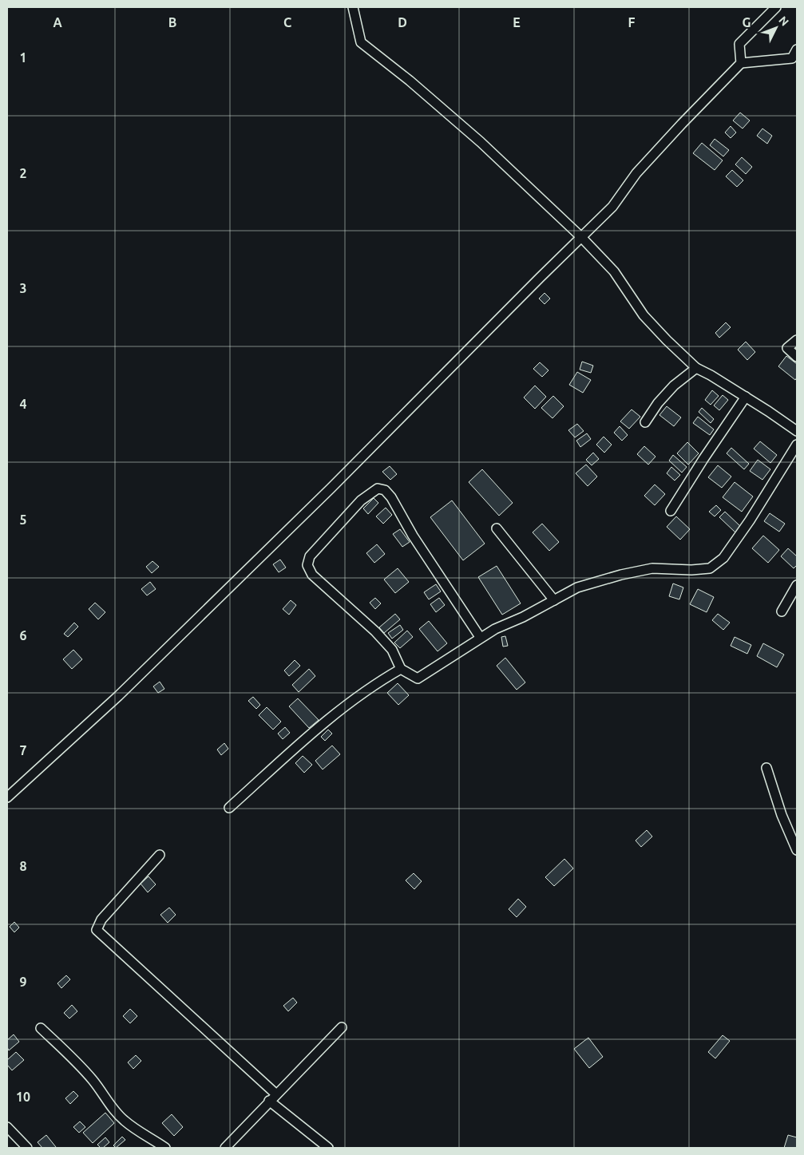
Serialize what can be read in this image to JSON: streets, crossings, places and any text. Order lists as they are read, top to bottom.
{
  "north": "top right",
  "grid": {
    "columns": [
      "A",
      "B",
      "C",
      "D",
      "E",
      "F",
      "G"
    ],
    "rows": [
      "1",
      "2",
      "3",
      "4",
      "5",
      "6",
      "7",
      "8",
      "9",
      "10"
    ]
  }
}
